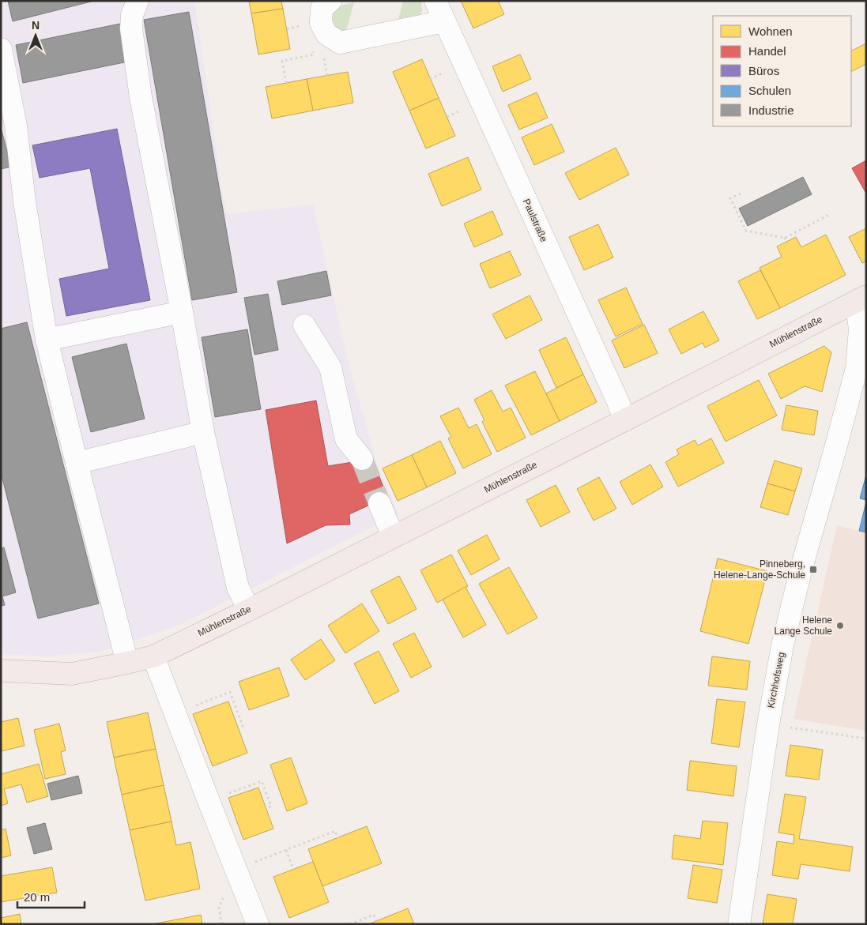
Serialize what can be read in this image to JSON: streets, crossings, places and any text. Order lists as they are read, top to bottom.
{
  "streets": {
    "main road": ["Mühlenstraße"],
    "street": ["Paulstraße", "Kirchhofsweg"]
  },
  "crossings": [
    ["Paulstraße", "Mühlenstraße"],
    ["Mühlenstraße", "Kirchhofsweg"]
  ],
  "places": {
    "transit": ["Pinneberg, Helene-Lange-Schule"],
    "other": ["Helene Lange Schule"]
  },
  "legend": [
    "Wohnen",
    "Handel",
    "Büros",
    "Schulen",
    "Industrie"
  ],
  "scale_bar": "20 m",
  "north": "top"
}
